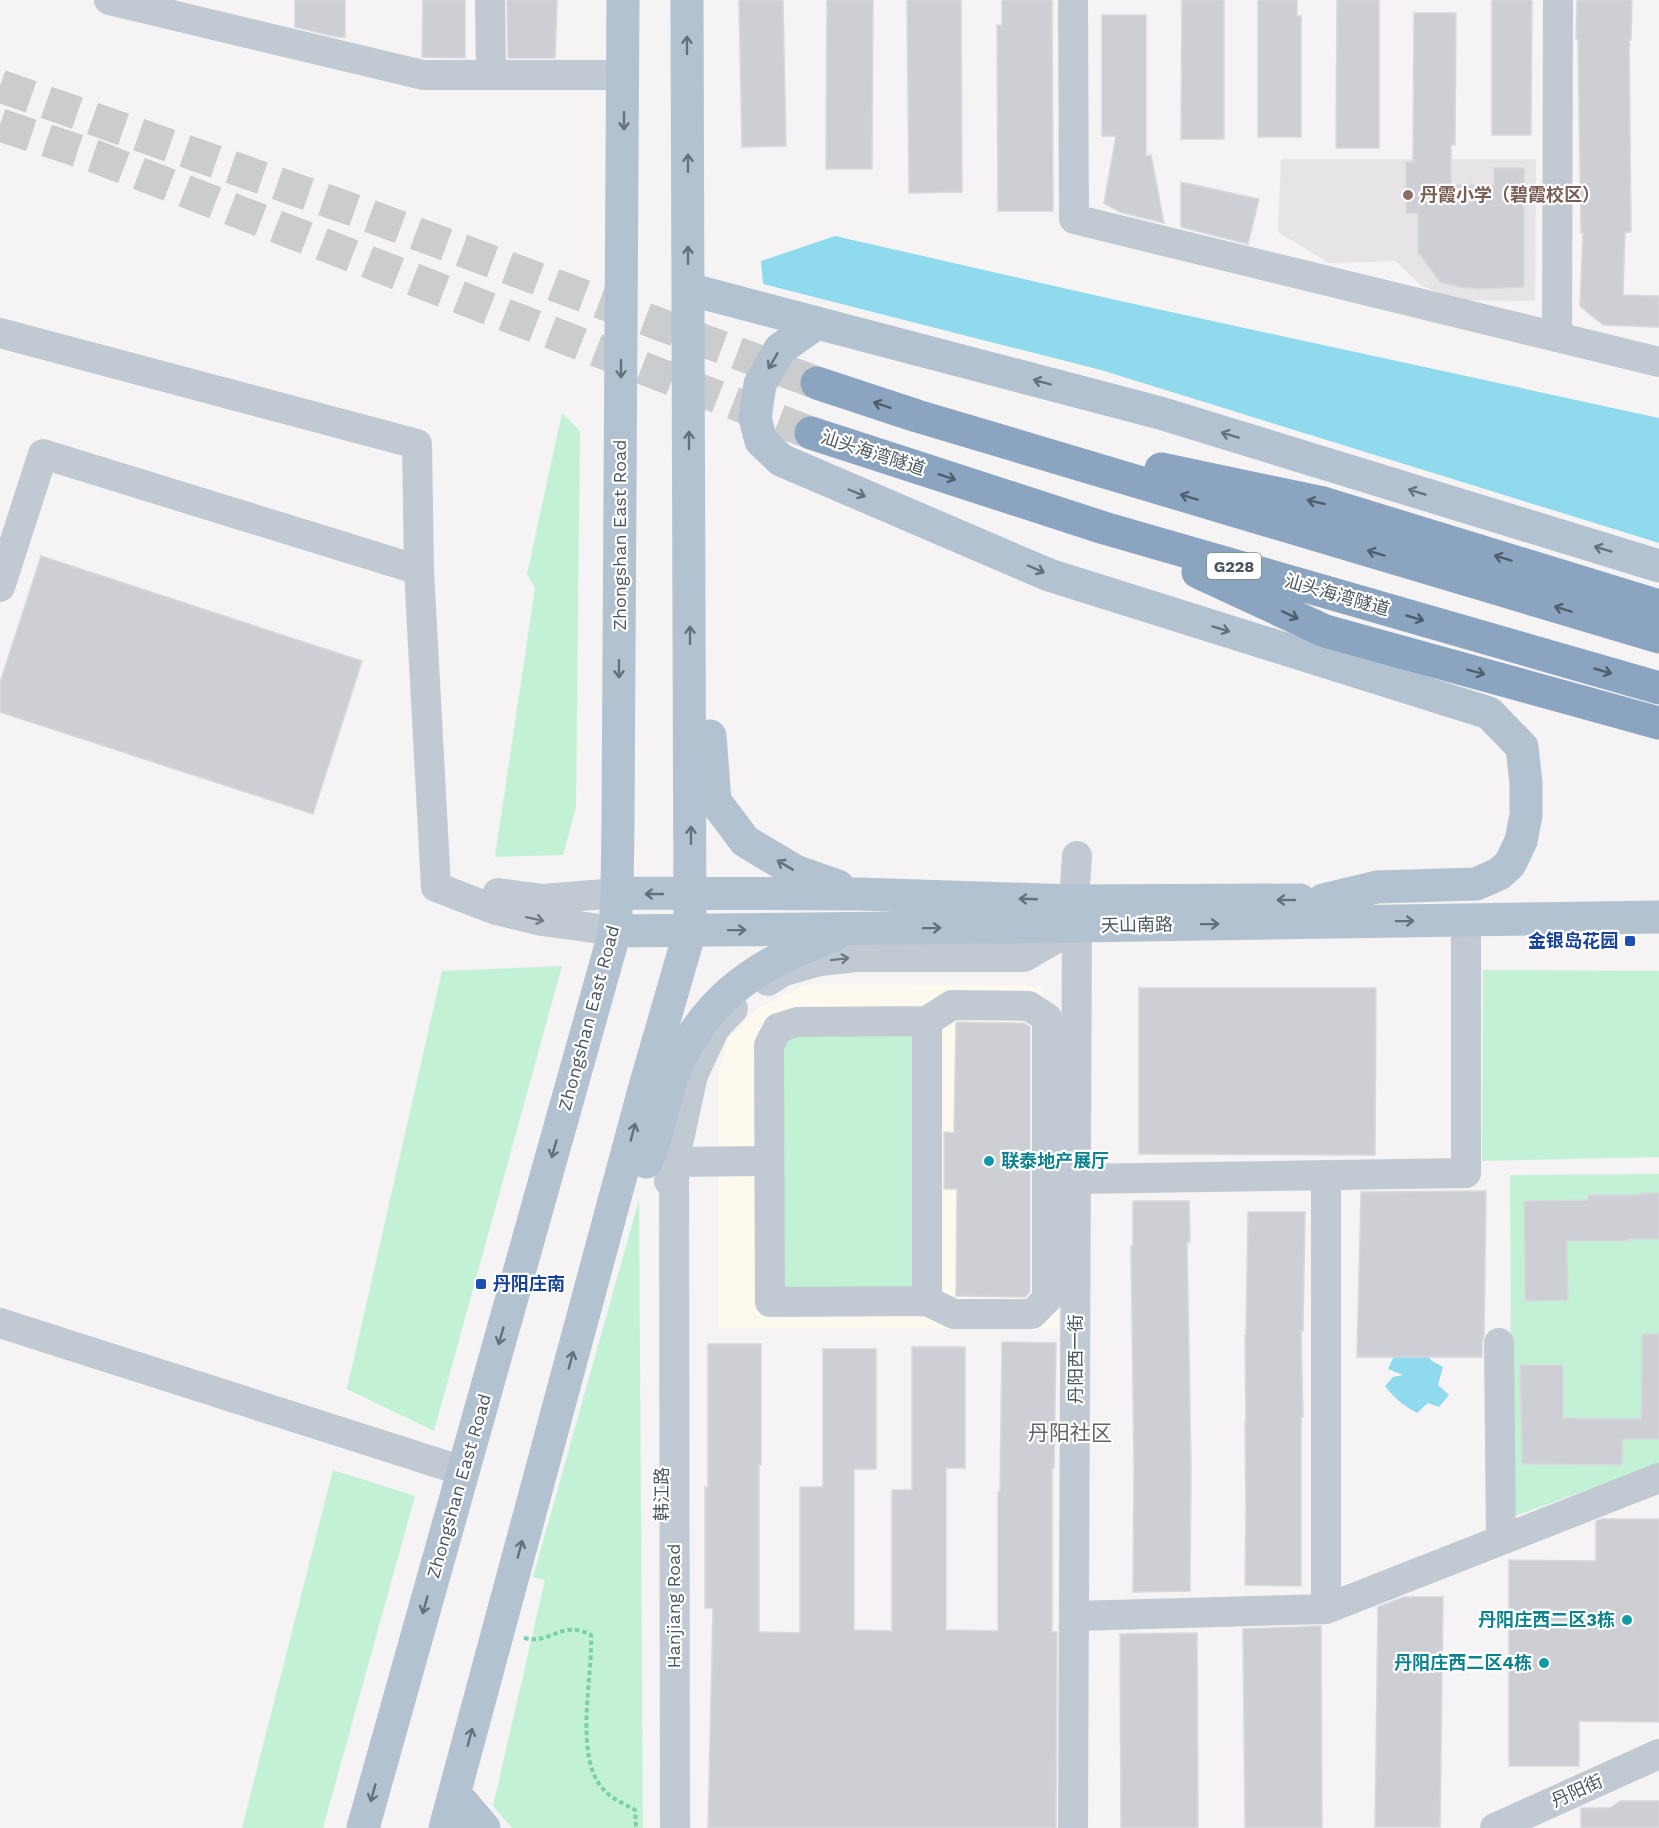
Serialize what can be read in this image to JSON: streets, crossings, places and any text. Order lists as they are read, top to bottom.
{
  "streets": {
    "highway": ["汕头海湾隧道", "G228"],
    "main road": ["Zhongshan East Road", "天山南路"],
    "street": [
      "丹阳西一街",
      "韩江路",
      "Hanjiang Road",
      "丹阳街"
    ]
  },
  "crossings": [
    ["Zhongshan East Road", "天山南路"],
    ["天山南路", "丹阳西一街"],
    ["韩江路", "Hanjiang Road"]
  ],
  "districts": ["丹阳社区"],
  "places": {
    "other": [
      "丹霞小学（碧霞校区）",
      "联泰地产展厅",
      "丹阳庄西二区3栋",
      "丹阳庄西二区4栋"
    ],
    "transit": ["金银岛花园", "丹阳庄南"]
  }
}
